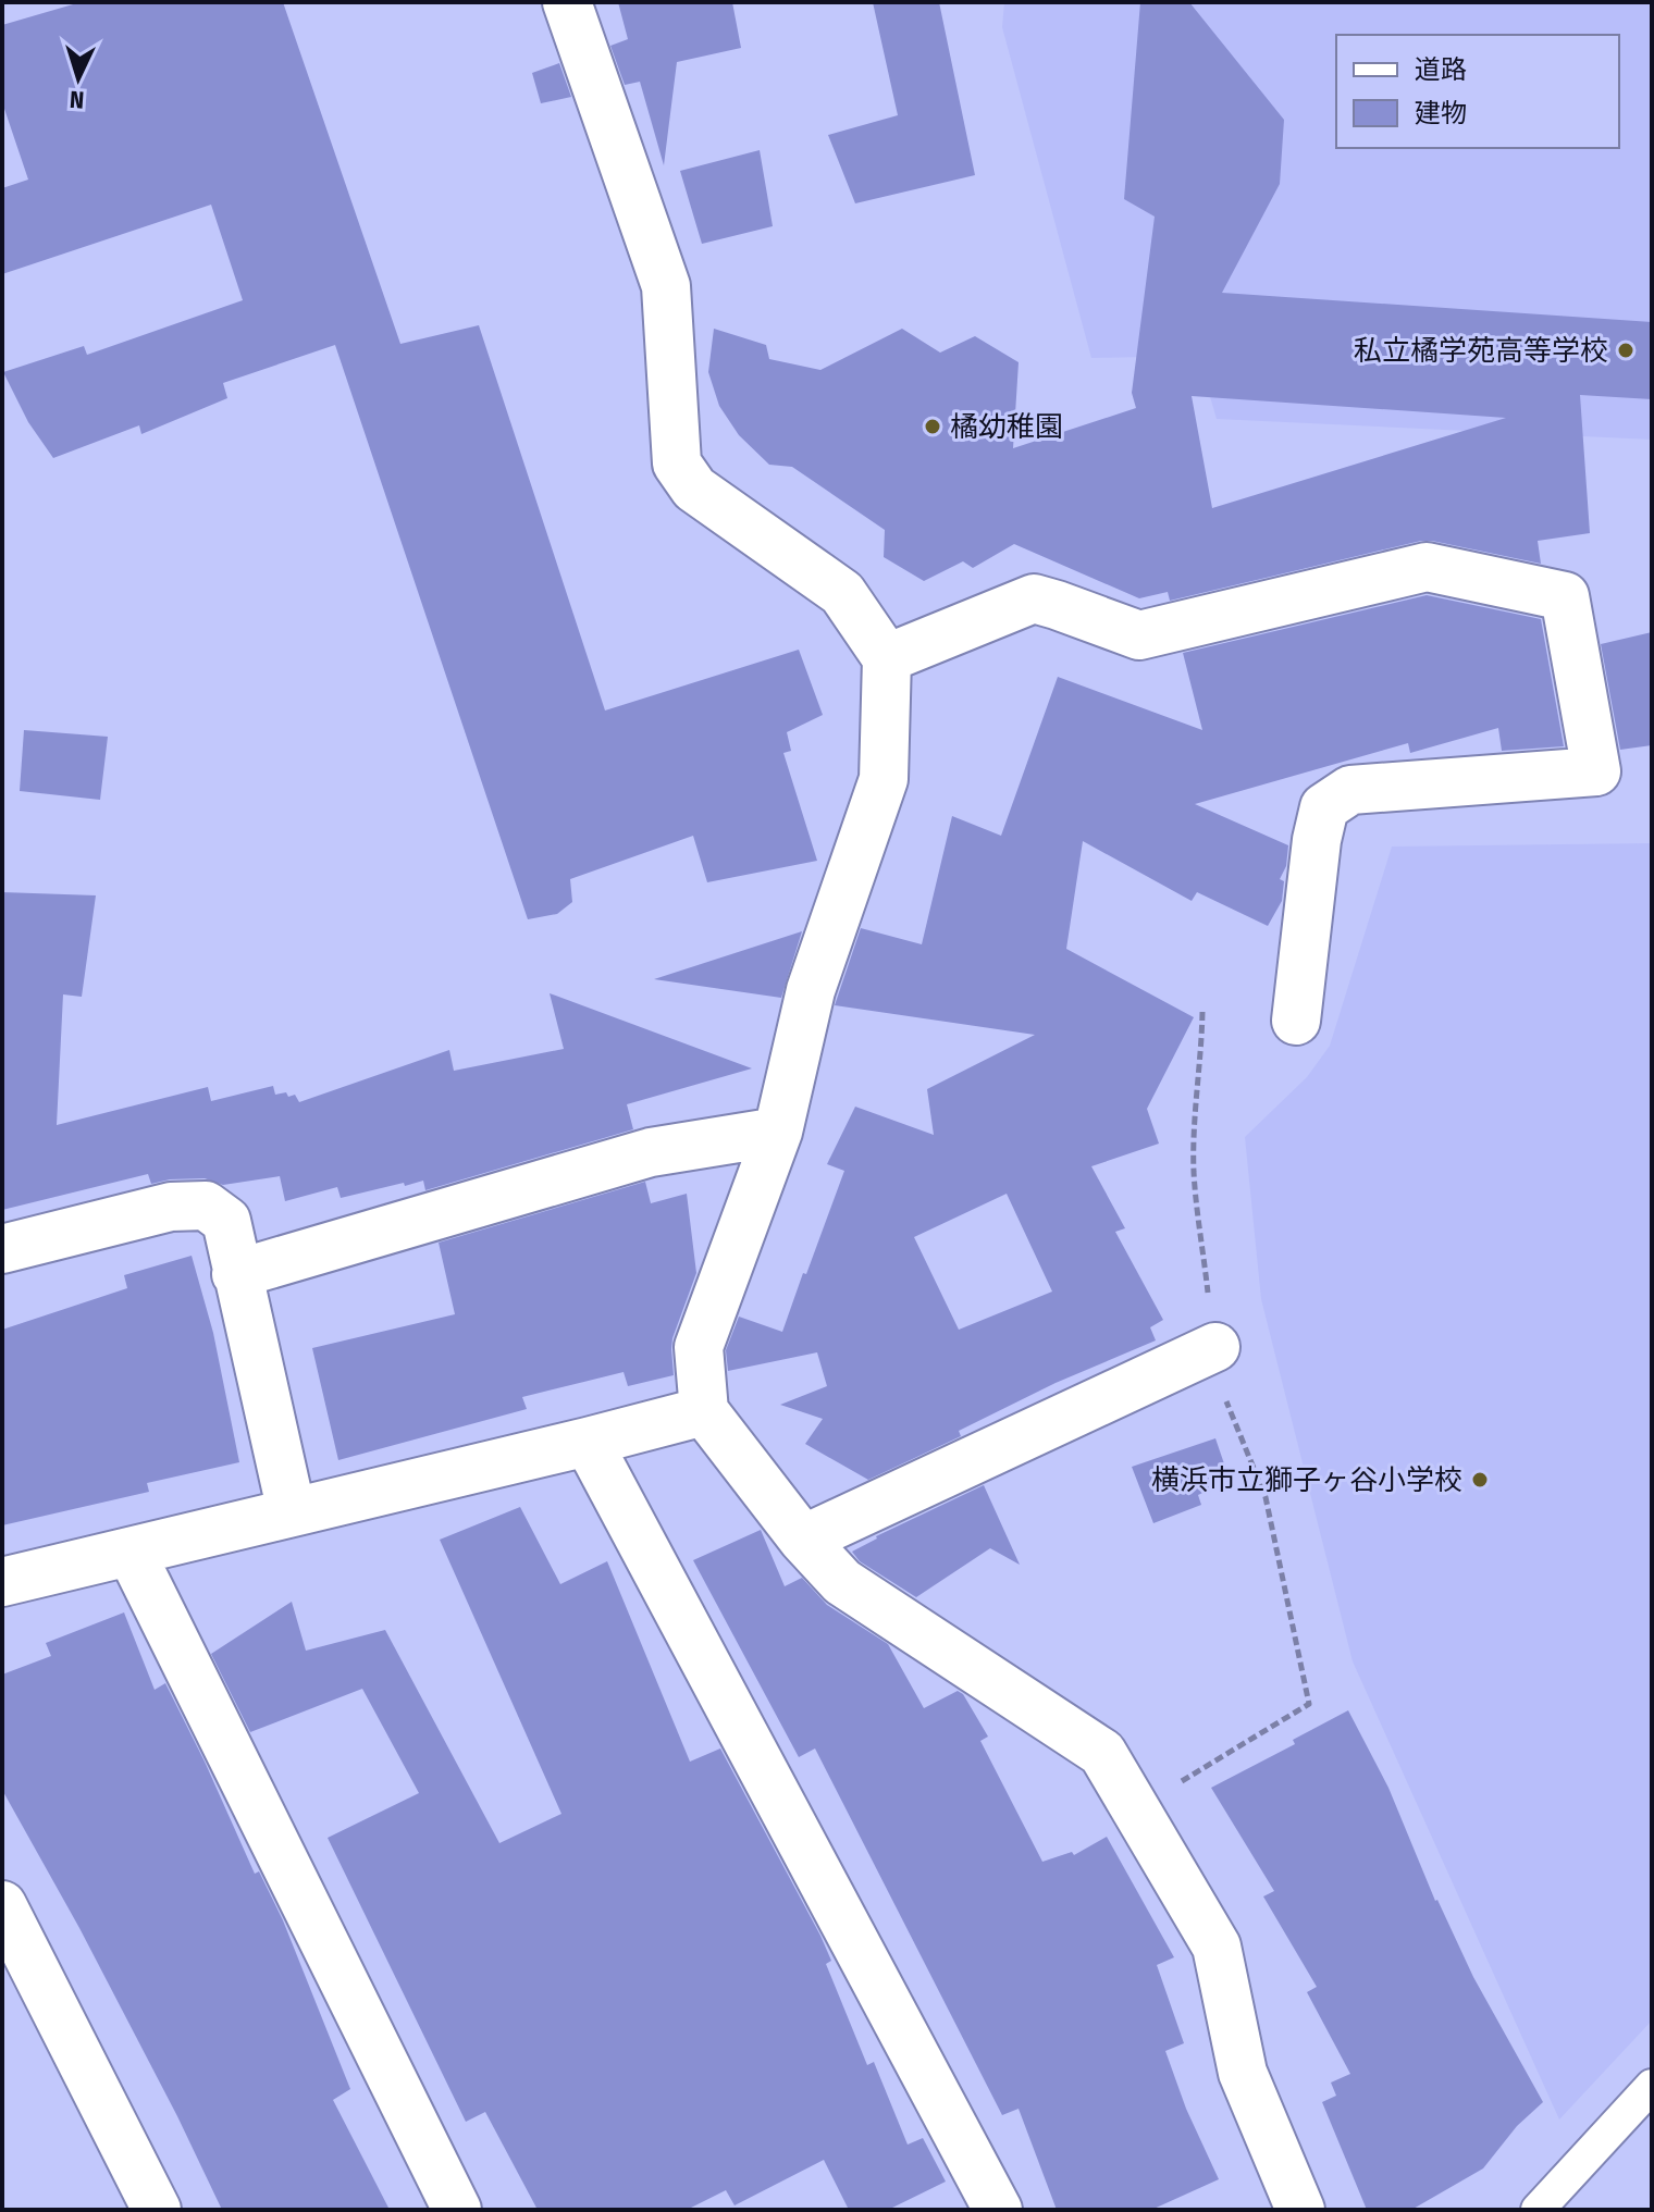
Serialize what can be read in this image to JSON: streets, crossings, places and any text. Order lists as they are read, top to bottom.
{
  "places": ["私立橘学苑高等学校", "橘幼稚園", "横浜市立獅子ヶ谷小学校"],
  "legend": ["道路", "建物"],
  "north": "bottom"
}
